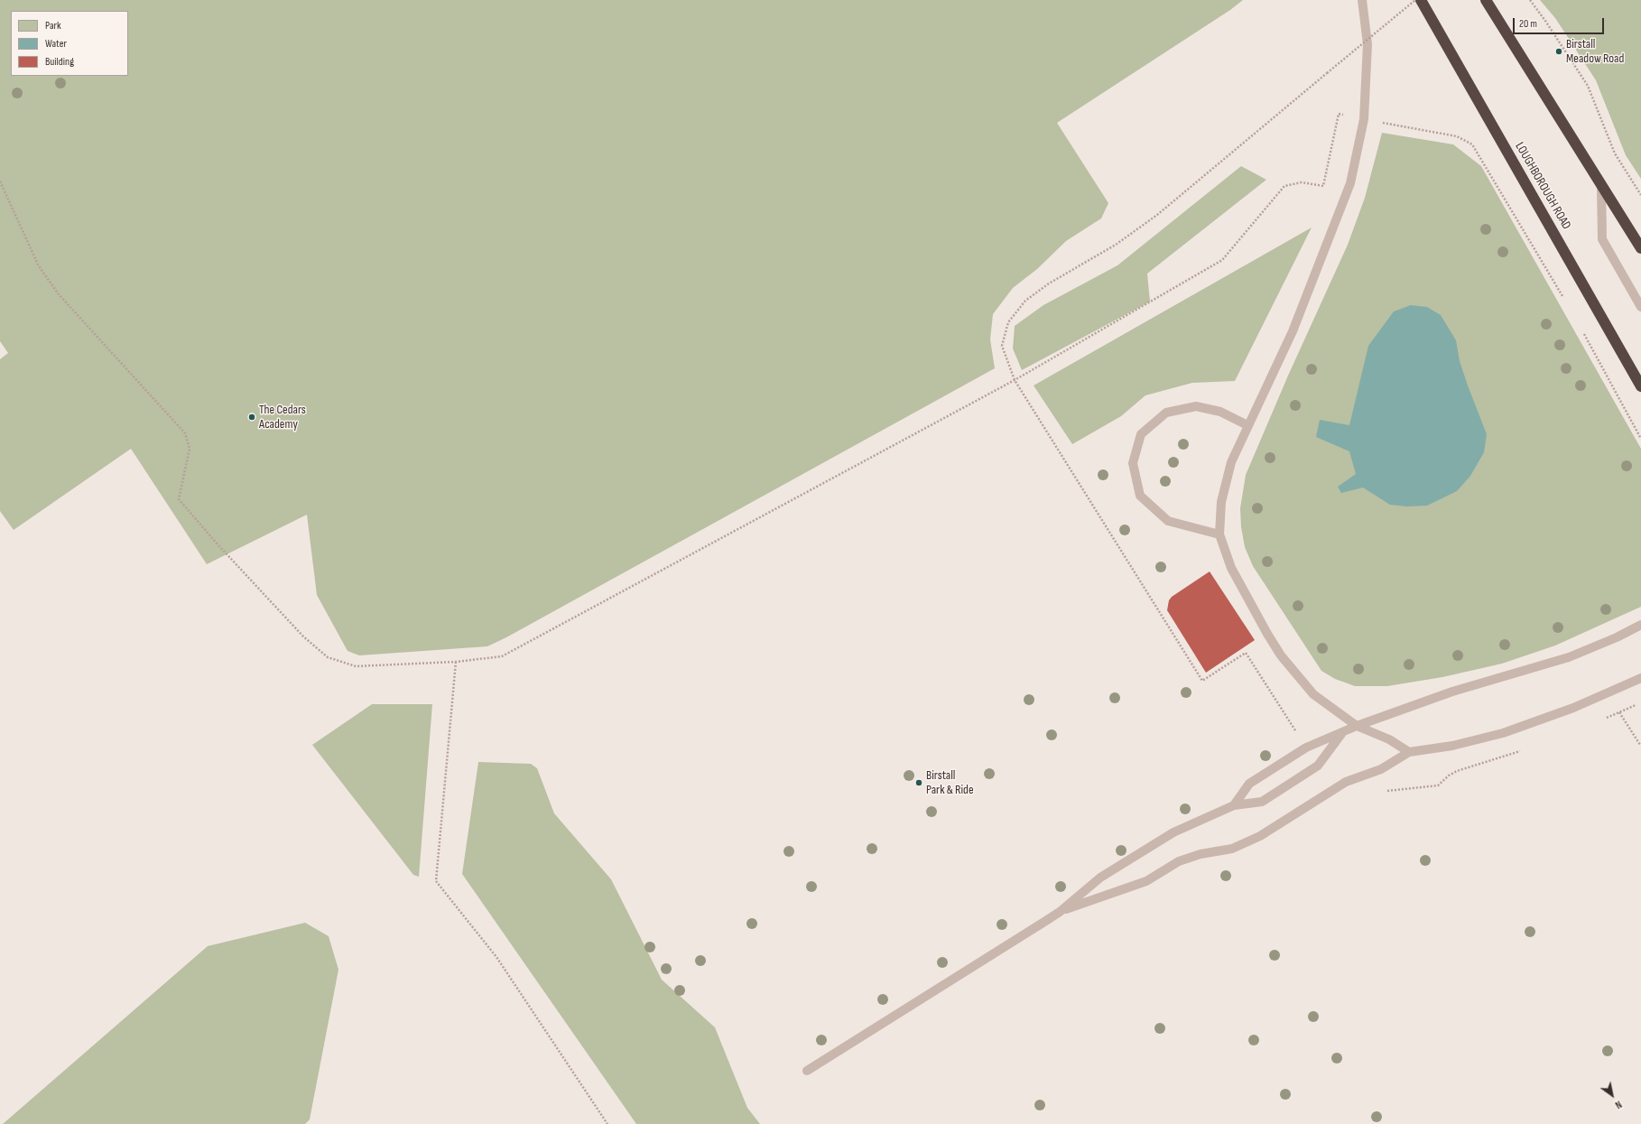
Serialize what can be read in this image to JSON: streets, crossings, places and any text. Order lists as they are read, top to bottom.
{
  "streets": {
    "highway": ["LOUGHBOROUGH ROAD"]
  },
  "places": ["Birstall Meadow Road", "The Cedars Academy", "Birstall Park & Ride"],
  "legend": ["Park", "Water", "Building"],
  "scale_bar": "20 m",
  "north": "bottom right"
}
